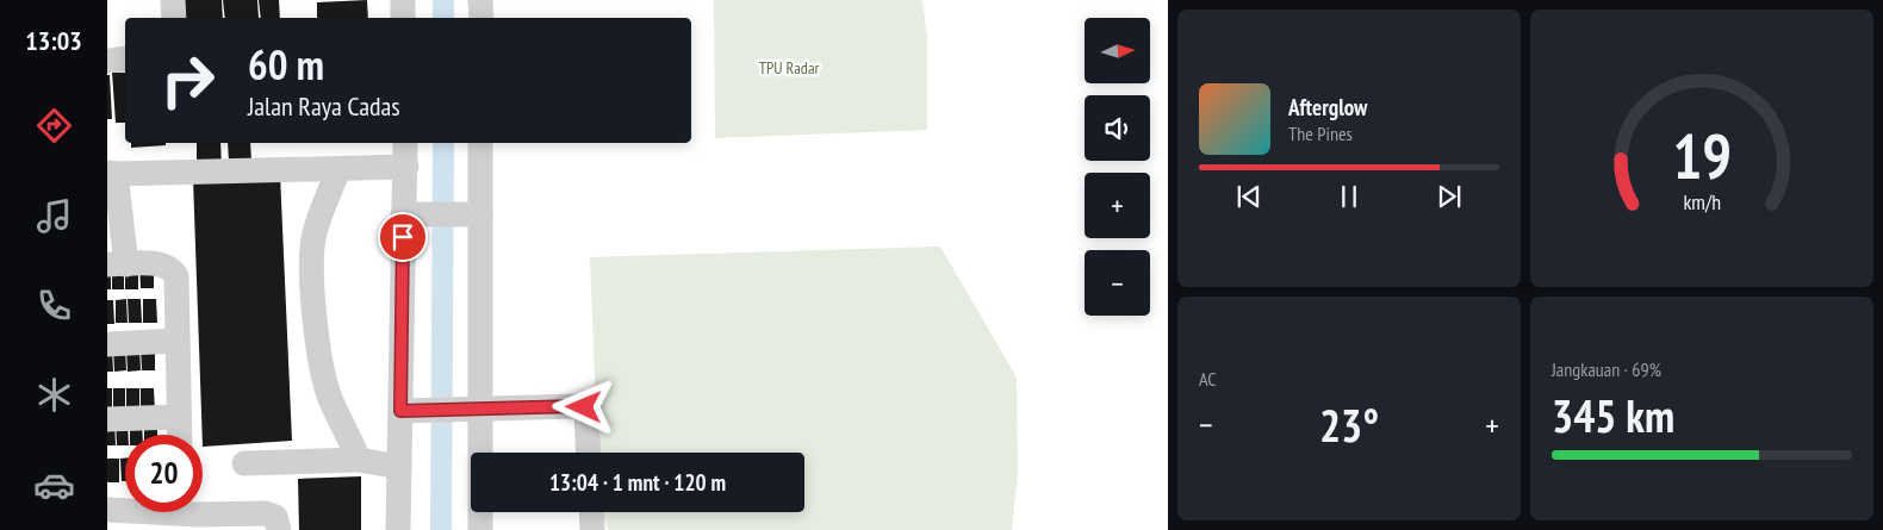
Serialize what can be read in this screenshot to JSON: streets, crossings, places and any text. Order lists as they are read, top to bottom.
{
  "parks": ["TPU Radar"],
  "north": "right",
  "page": {
    "tabs": "13:03",
    "map_buttons": ["+", "−"],
    "turn": ["60 m", "Jalan Raya Cadas"],
    "song": ["Afterglow", "The Pines"],
    "tile": [
      "AC",
      ["Jangkauan · 69%", "345 km"]
    ],
    "heat": ["−", "23°", "+"],
    "limit": "20",
    "trip": "13:04 · 1 mnt · 120 m",
    "gauge": ["19", "km/h"]
  }
}
